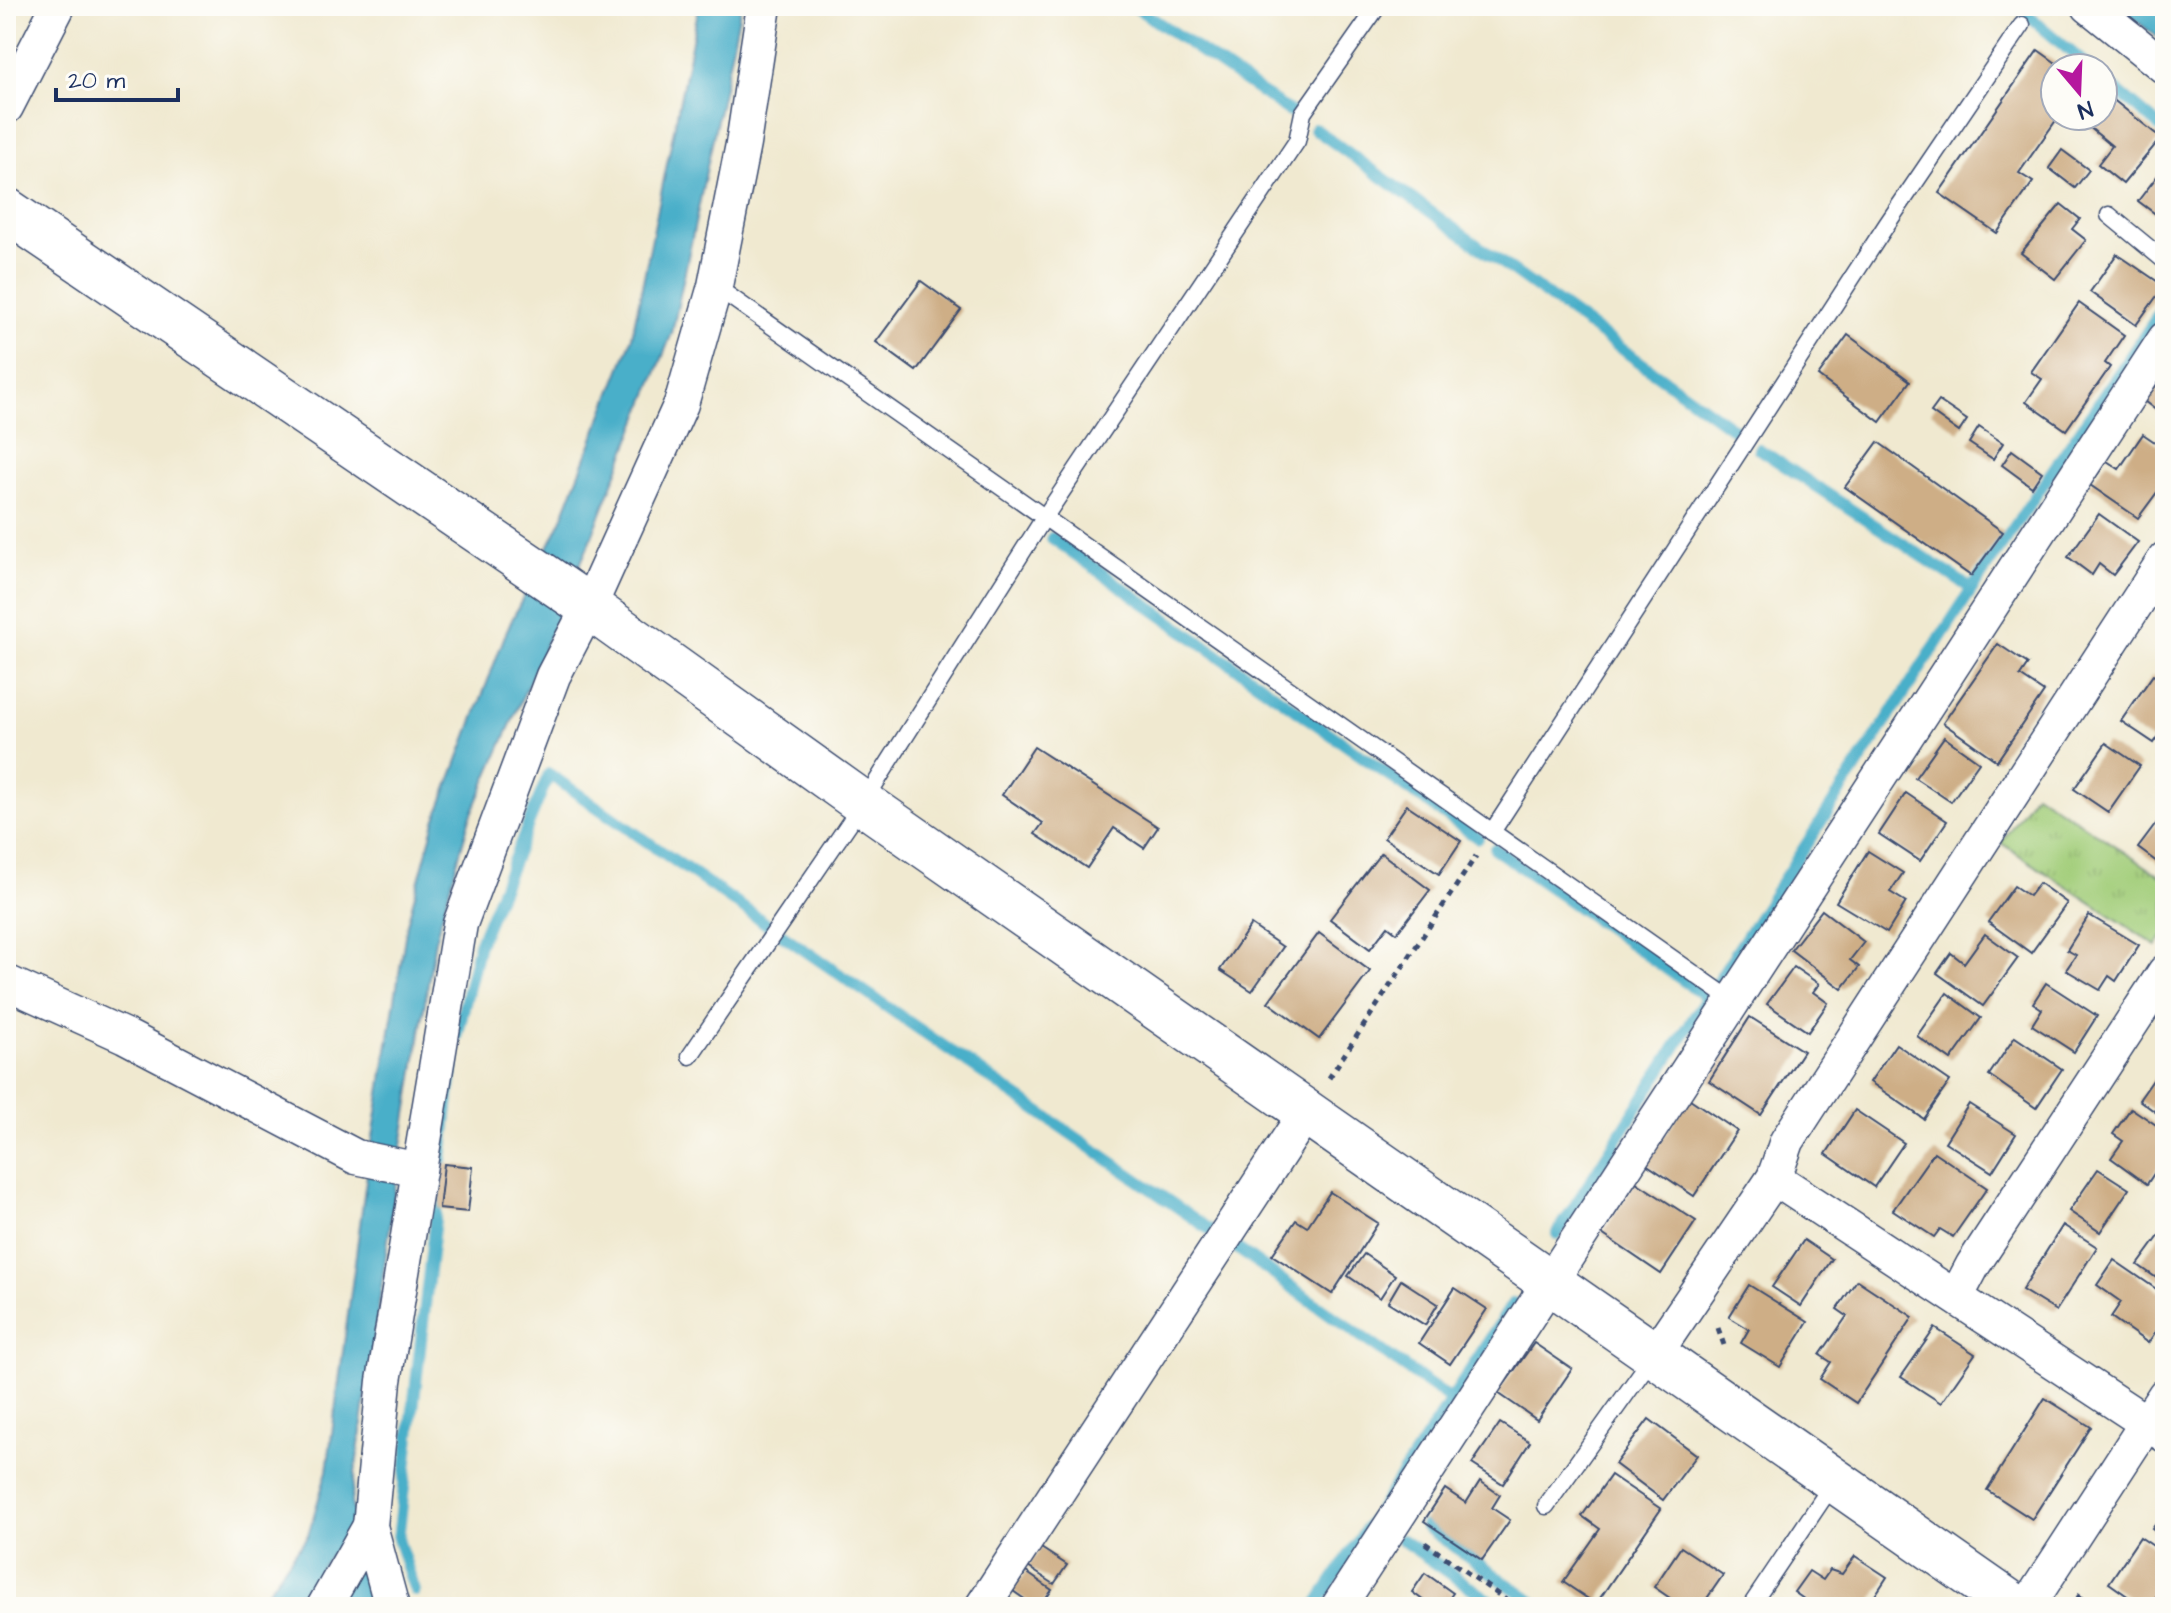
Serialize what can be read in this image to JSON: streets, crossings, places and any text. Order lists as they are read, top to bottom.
{
  "scale_bar": "20 m",
  "north": "bottom"
}
